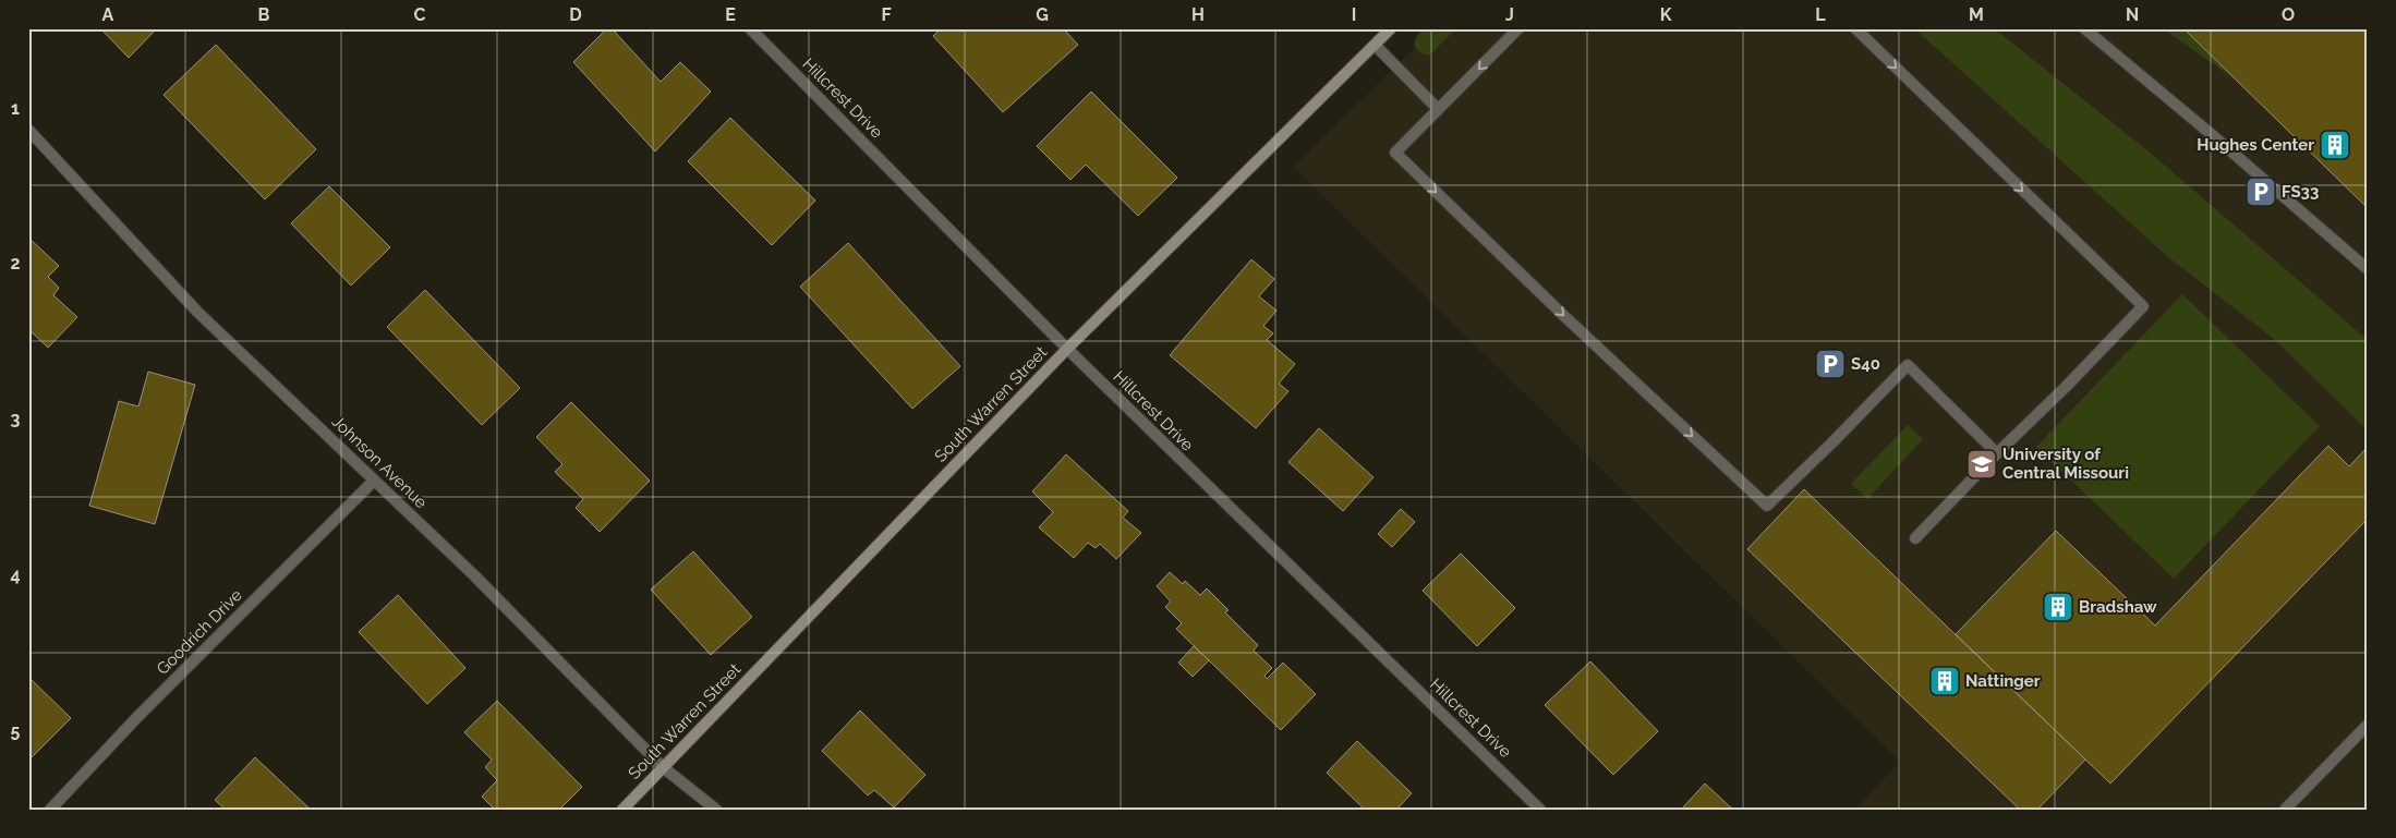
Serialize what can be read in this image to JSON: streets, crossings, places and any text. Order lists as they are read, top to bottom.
{
  "streets": {
    "street": [
      "Hillcrest Drive",
      "South Warren Street",
      "Johnson Avenue",
      "Goodrich Drive"
    ]
  },
  "crossings": [
    ["Hillcrest Drive", "South Warren Street"],
    ["South Warren Street", "Johnson Avenue"],
    ["Johnson Avenue", "Goodrich Drive"]
  ],
  "places": {
    "building": ["Hughes Center", "Bradshaw", "Nattinger"],
    "parking": ["FS33", "S40"],
    "school or university": ["University of Central Missouri"]
  },
  "grid": {
    "columns": [
      "A",
      "B",
      "C",
      "D",
      "E",
      "F",
      "G",
      "H",
      "I",
      "J",
      "K",
      "L",
      "M",
      "N",
      "O"
    ],
    "rows": [
      "1",
      "2",
      "3",
      "4",
      "5"
    ]
  }
}
